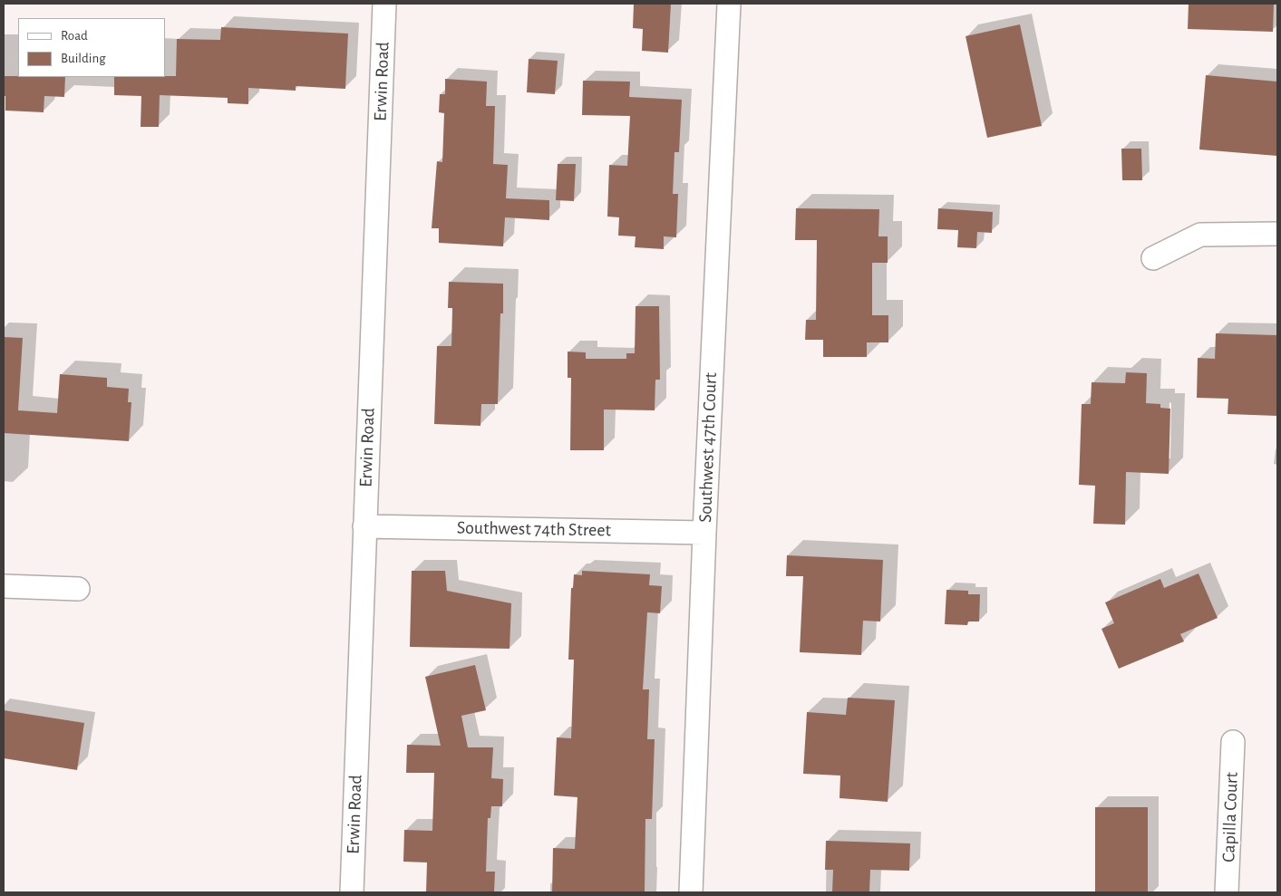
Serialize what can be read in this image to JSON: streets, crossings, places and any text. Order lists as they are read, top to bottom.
{
  "streets": {
    "street": [
      "Erwin Road",
      "Southwest 47th Court",
      "Southwest 74th Street",
      "Capilla Court"
    ]
  },
  "crossings": [
    ["Erwin Road", "Southwest 74th Street"],
    ["Southwest 47th Court", "Southwest 74th Street"]
  ],
  "legend": ["Road", "Building"]
}
